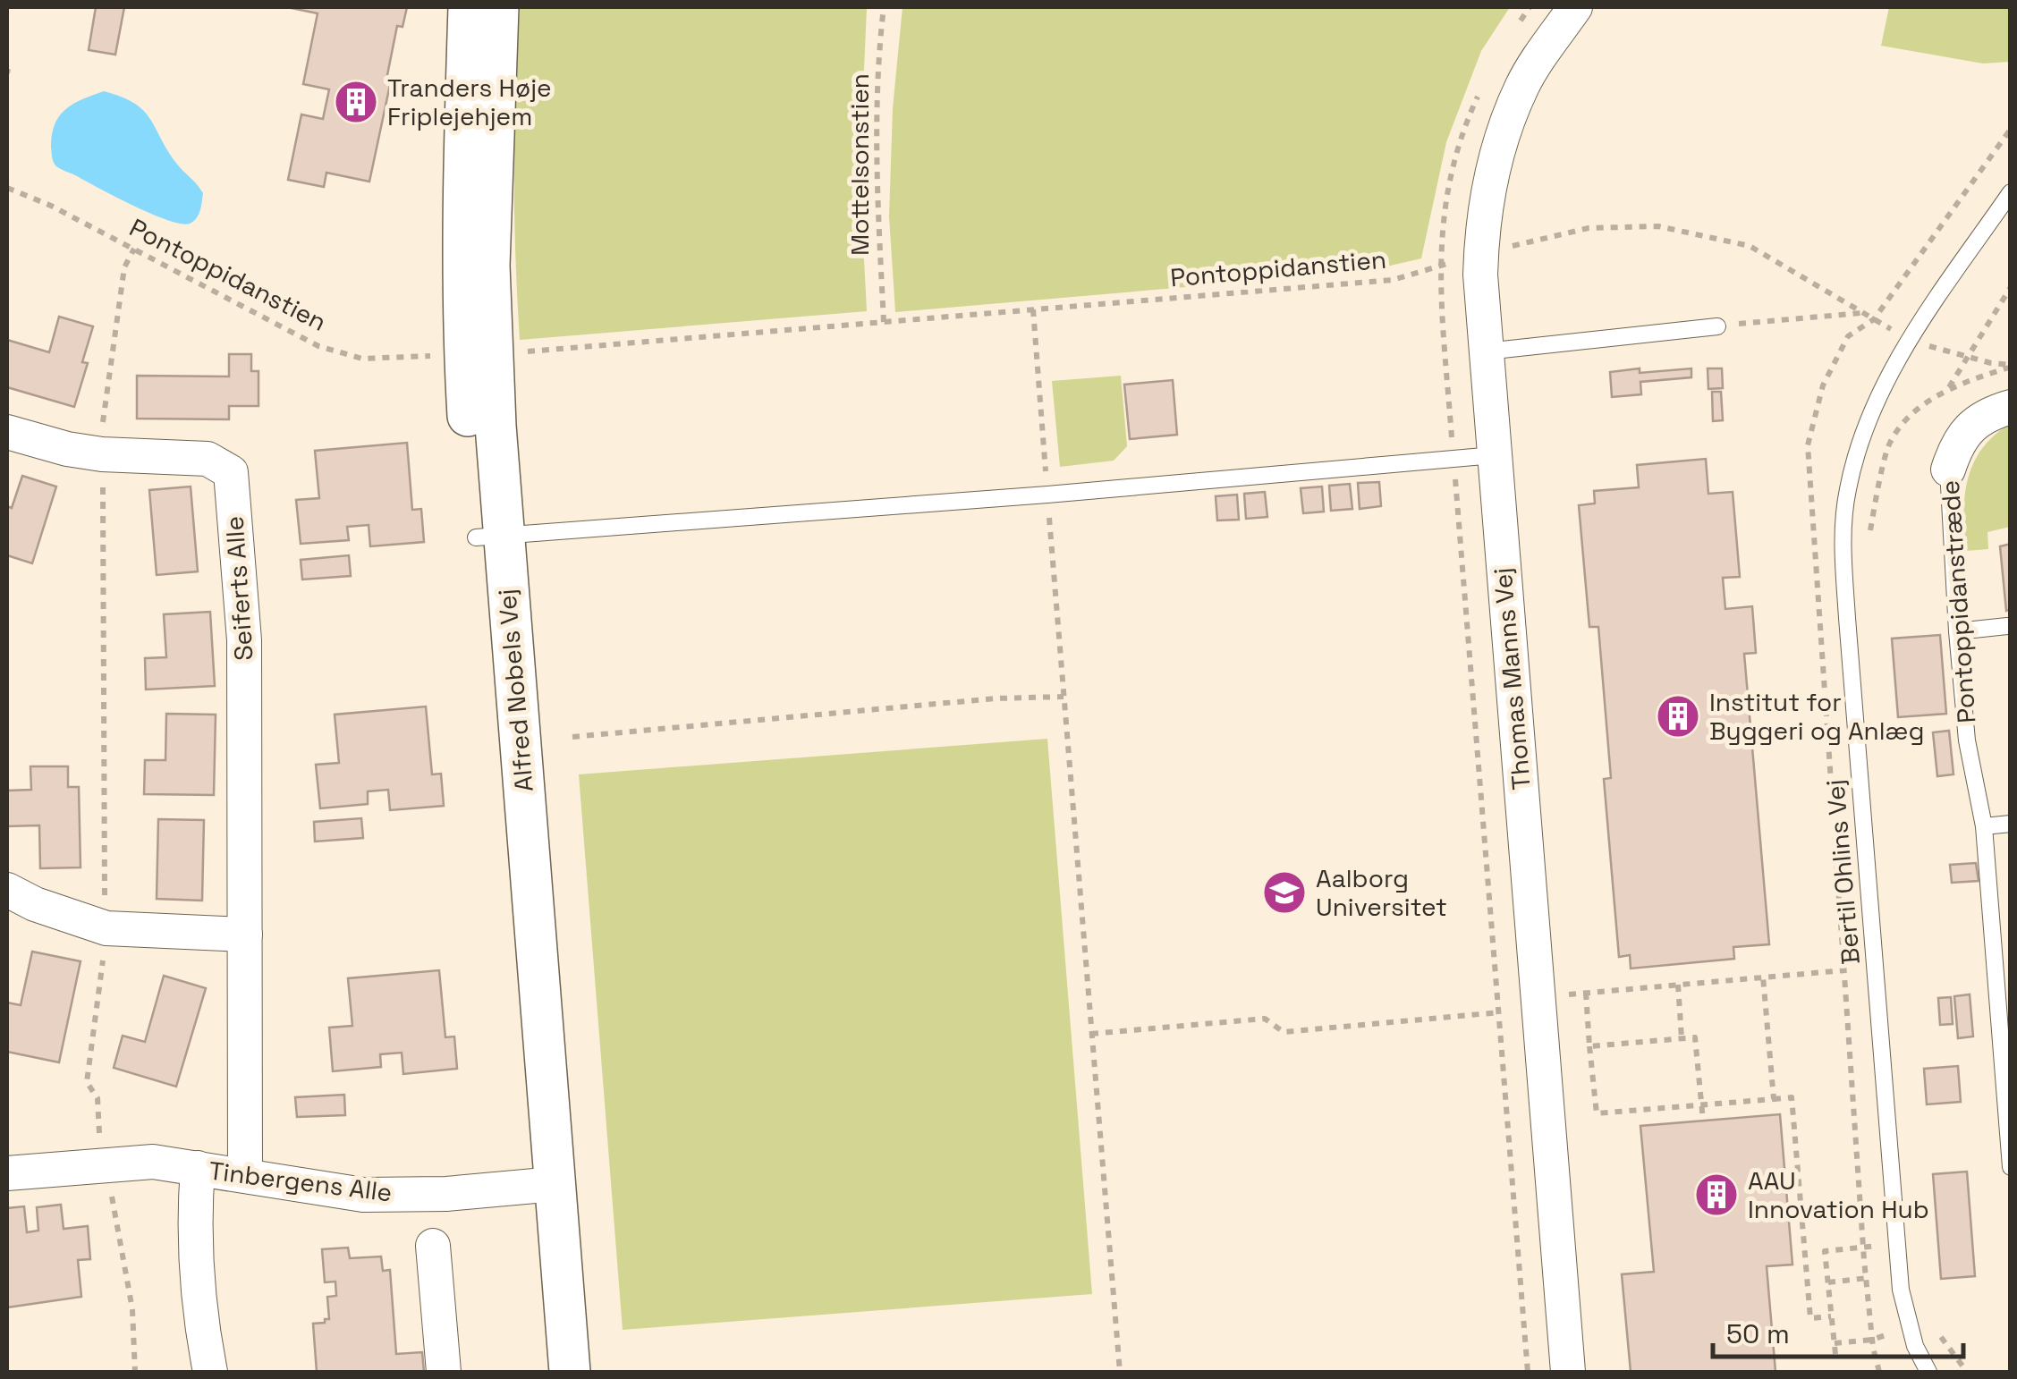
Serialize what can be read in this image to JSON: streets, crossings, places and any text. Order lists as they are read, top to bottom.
{
  "streets": {
    "street": [
      "Seiferts Alle",
      "Pontoppidanstræde",
      "Thomas Manns Vej",
      "Alfred Nobels Vej",
      "Tinbergens Alle"
    ],
    "lane": ["Bertil Ohlins Vej"],
    "path": ["Mottelsonstien", "Pontoppidanstien"]
  },
  "crossings": [
    ["Mottelsonstien", "Pontoppidanstien"],
    ["Pontoppidanstien", "Thomas Manns Vej"],
    ["Pontoppidanstien", "Bertil Ohlins Vej"],
    ["Seiferts Alle", "Tinbergens Alle"],
    ["Alfred Nobels Vej", "Tinbergens Alle"]
  ],
  "places": {
    "building": ["Tranders Høje Friplejehjem", "Institut for Byggeri og Anlæg", "AAU Innovation Hub"],
    "school or university": ["Aalborg Universitet"]
  },
  "scale_bar": "50 m"
}
